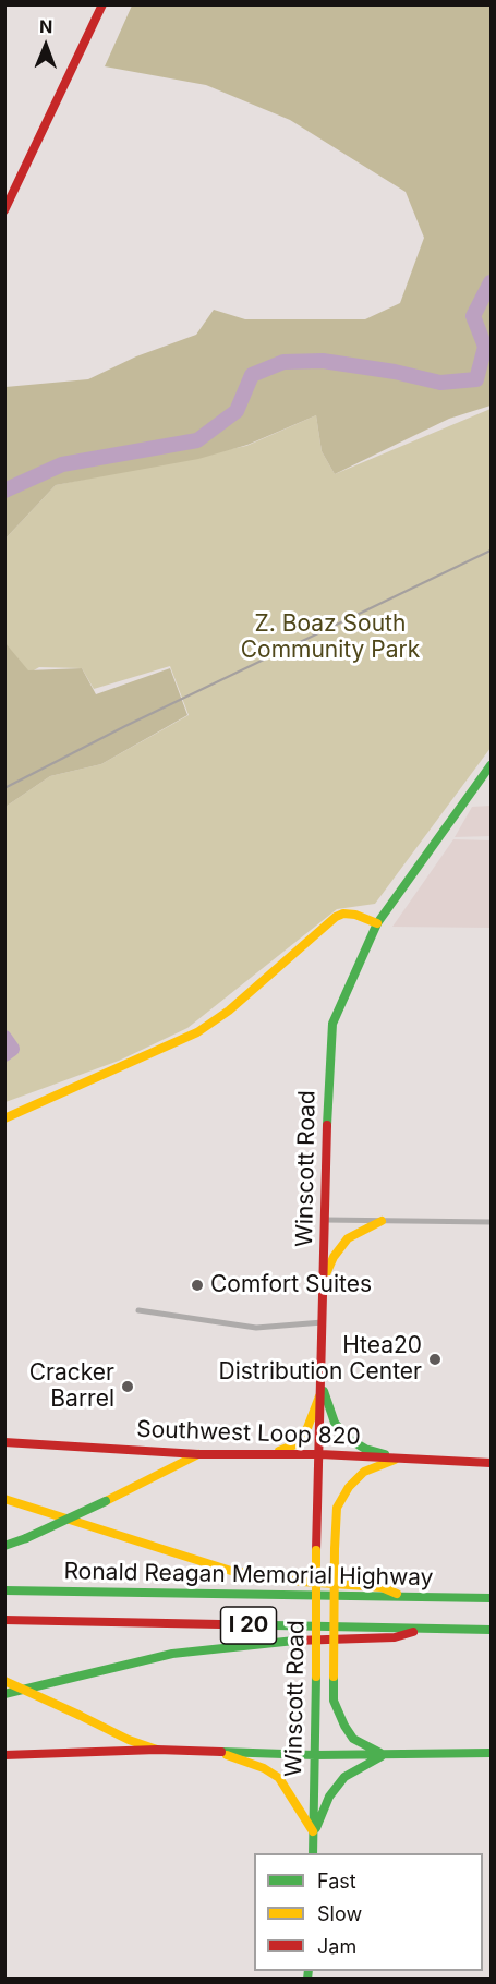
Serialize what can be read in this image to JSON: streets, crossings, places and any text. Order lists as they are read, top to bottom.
{
  "streets": {
    "main road": [
      "Winscott Road",
      "Southwest Loop 820",
      "Ronald Reagan Memorial Highway",
      "I 20"
    ]
  },
  "crossings": [
    ["Winscott Road", "Southwest Loop 820"]
  ],
  "parks": ["Z. Boaz South Community Park"],
  "places": ["Comfort Suites", "Htea20 Distribution Center", "Cracker Barrel"],
  "legend": ["Fast", "Slow", "Jam"],
  "north": "top"
}
